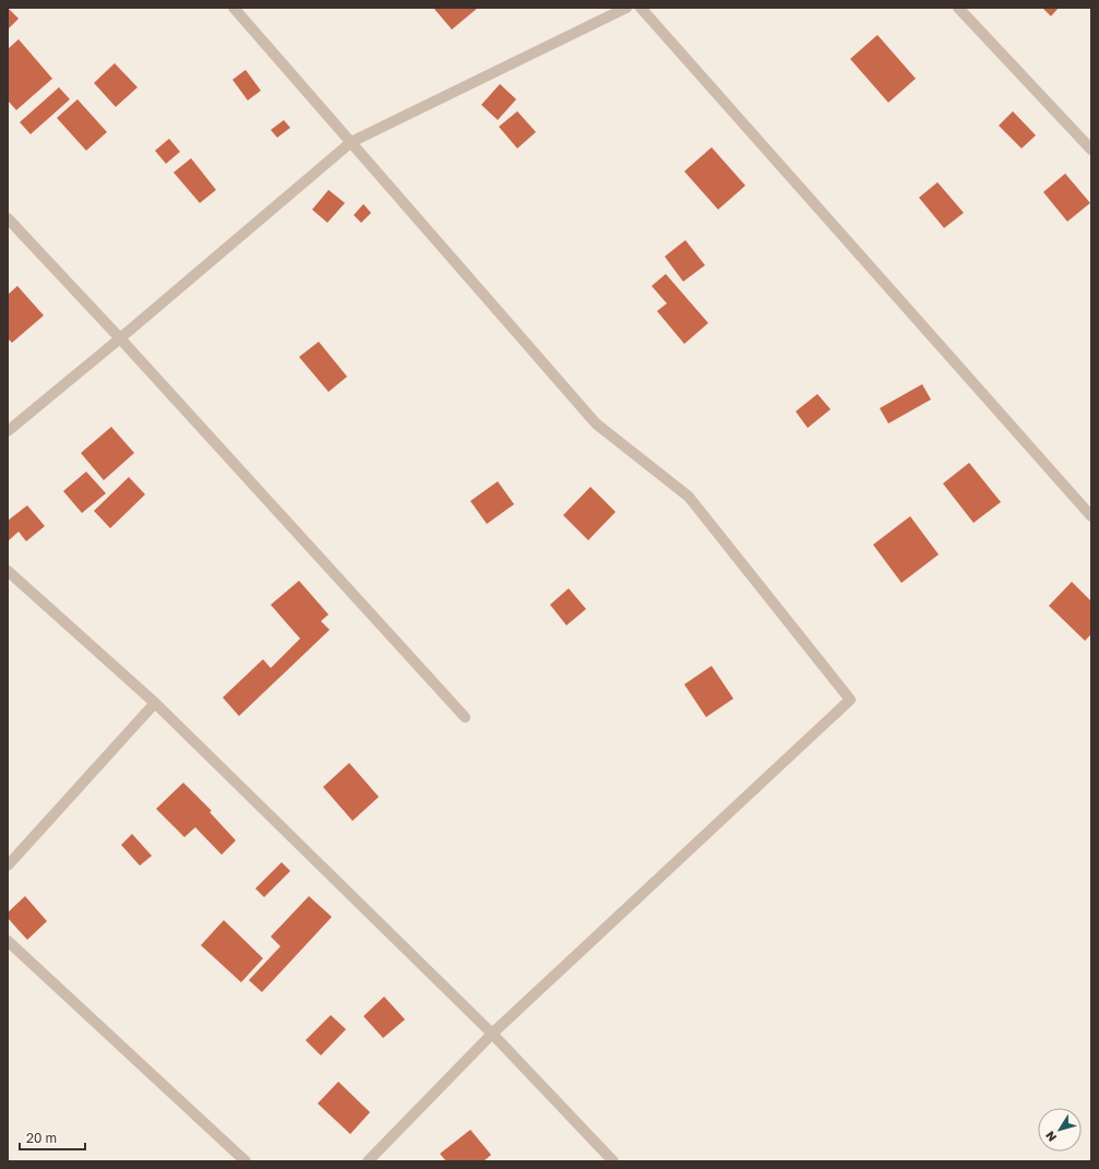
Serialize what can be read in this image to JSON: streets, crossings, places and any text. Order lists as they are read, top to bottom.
{
  "scale_bar": "20 m",
  "north": "bottom left"
}
